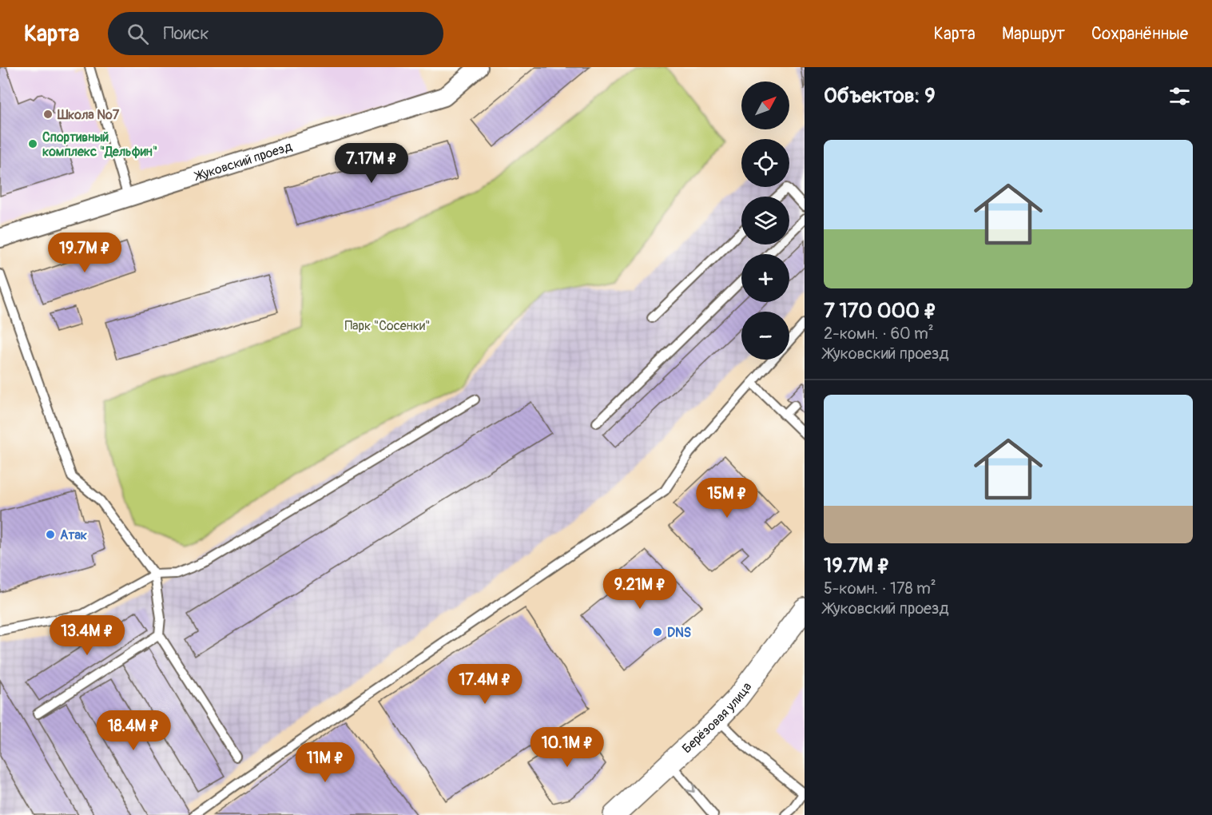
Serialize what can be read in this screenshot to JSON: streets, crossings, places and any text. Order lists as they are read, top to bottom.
{
  "streets": {
    "street": ["Жуковский проезд", "Берёзовая улица"]
  },
  "parks": ["Парк \"Сосенки\""],
  "places": [
    "Школа №7",
    "Спортивный комплекс \"Дельфин\"",
    "Атак",
    "DNS"
  ],
  "north": "top right",
  "page": {
    "header": "Карта",
    "search": "Поиск",
    "nav": ["Карта", "Маршрут", "Сохранённые"],
    "heading": "Объектов: 9",
    "map_buttons": ["+", "−"],
    "list": [
      {
        "name": "7 170 000 ₽",
        "note": "2-комн. · 60 m² · Жуковский проезд"
      },
      {
        "name": "19.7M ₽",
        "note": "5-комн. · 178 m² · Жуковский проезд"
      }
    ],
    "price": [
      "7.17M ₽",
      "19.7M ₽",
      "15M ₽",
      "9.21M ₽",
      "13.4M ₽",
      "17.4M ₽",
      "18.4M ₽",
      "10.1M ₽",
      "11M ₽"
    ]
  }
}
